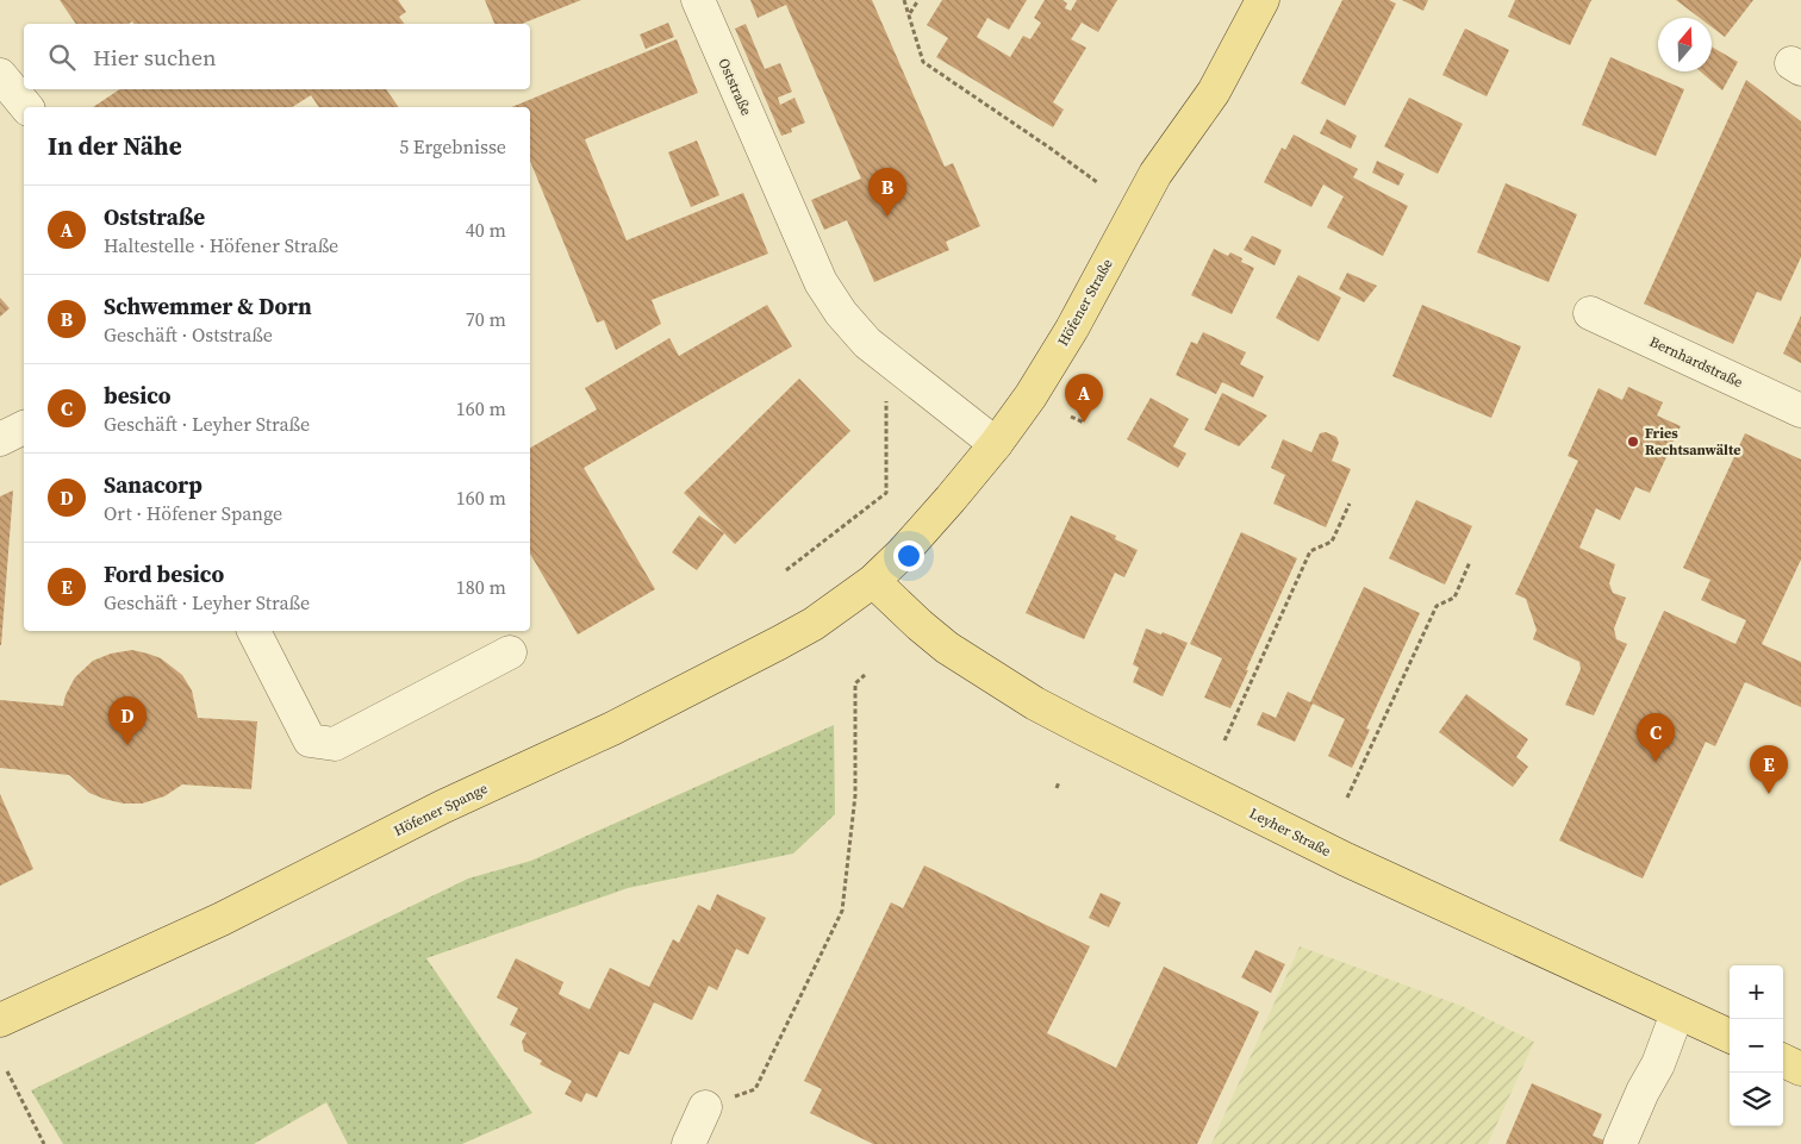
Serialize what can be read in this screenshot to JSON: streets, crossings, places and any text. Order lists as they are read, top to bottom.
{
  "streets": {
    "main road": ["Höfener Straße", "Höfener Spange", "Leyher Straße"],
    "street": ["Oststraße", "Bernhardstraße"]
  },
  "crossings": [
    ["Oststraße", "Höfener Straße"],
    ["Höfener Straße", "Höfener Spange"],
    ["Höfener Straße", "Leyher Straße"],
    ["Höfener Spange", "Leyher Straße"]
  ],
  "places": ["Fries Rechtsanwälte"],
  "north": "top",
  "page": {
    "search": "Hier suchen",
    "heading": ["In der Nähe", "5 Ergebnisse"],
    "pins": [
      "B",
      "A",
      "D",
      "C",
      "E"
    ],
    "list": [
      {
        "mark": "A",
        "name": "Oststraße",
        "note": "Haltestelle · Höfener Straße",
        "value": "40 m"
      },
      {
        "mark": "B",
        "name": "Schwemmer & Dorn",
        "note": "Geschäft · Oststraße",
        "value": "70 m"
      },
      {
        "mark": "C",
        "name": "besico",
        "note": "Geschäft · Leyher Straße",
        "value": "160 m"
      },
      {
        "mark": "D",
        "name": "Sanacorp",
        "note": "Ort · Höfener Spange",
        "value": "160 m"
      },
      {
        "mark": "E",
        "name": "Ford besico",
        "note": "Geschäft · Leyher Straße",
        "value": "180 m"
      }
    ],
    "map_buttons": ["+", "−"]
  }
}
